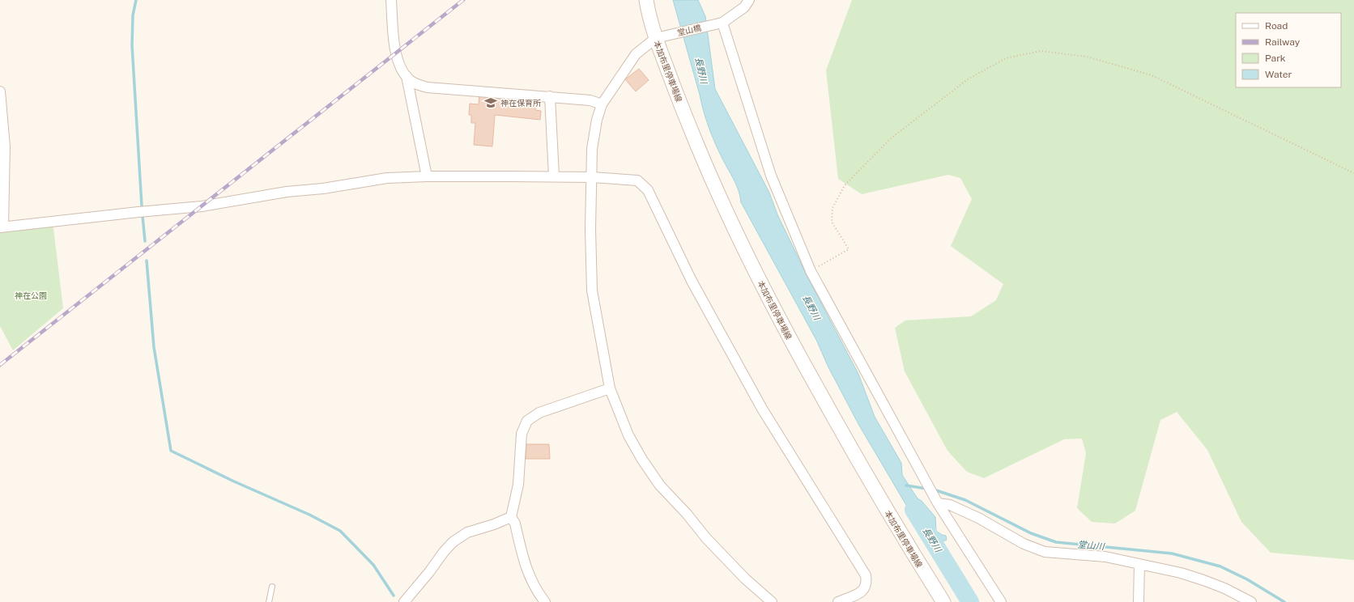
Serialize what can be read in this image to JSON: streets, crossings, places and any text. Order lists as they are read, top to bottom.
{
  "streets": {
    "main road": ["本加布里停車場線"],
    "street": ["堂山橋"]
  },
  "crossings": [
    ["堂山橋", "本加布里停車場線"]
  ],
  "water": ["長野川", "堂山川"],
  "parks": ["神在公園"],
  "places": {
    "school or university": ["神在保育所"]
  },
  "legend": [
    "Road",
    "Railway",
    "Park",
    "Water"
  ]
}
